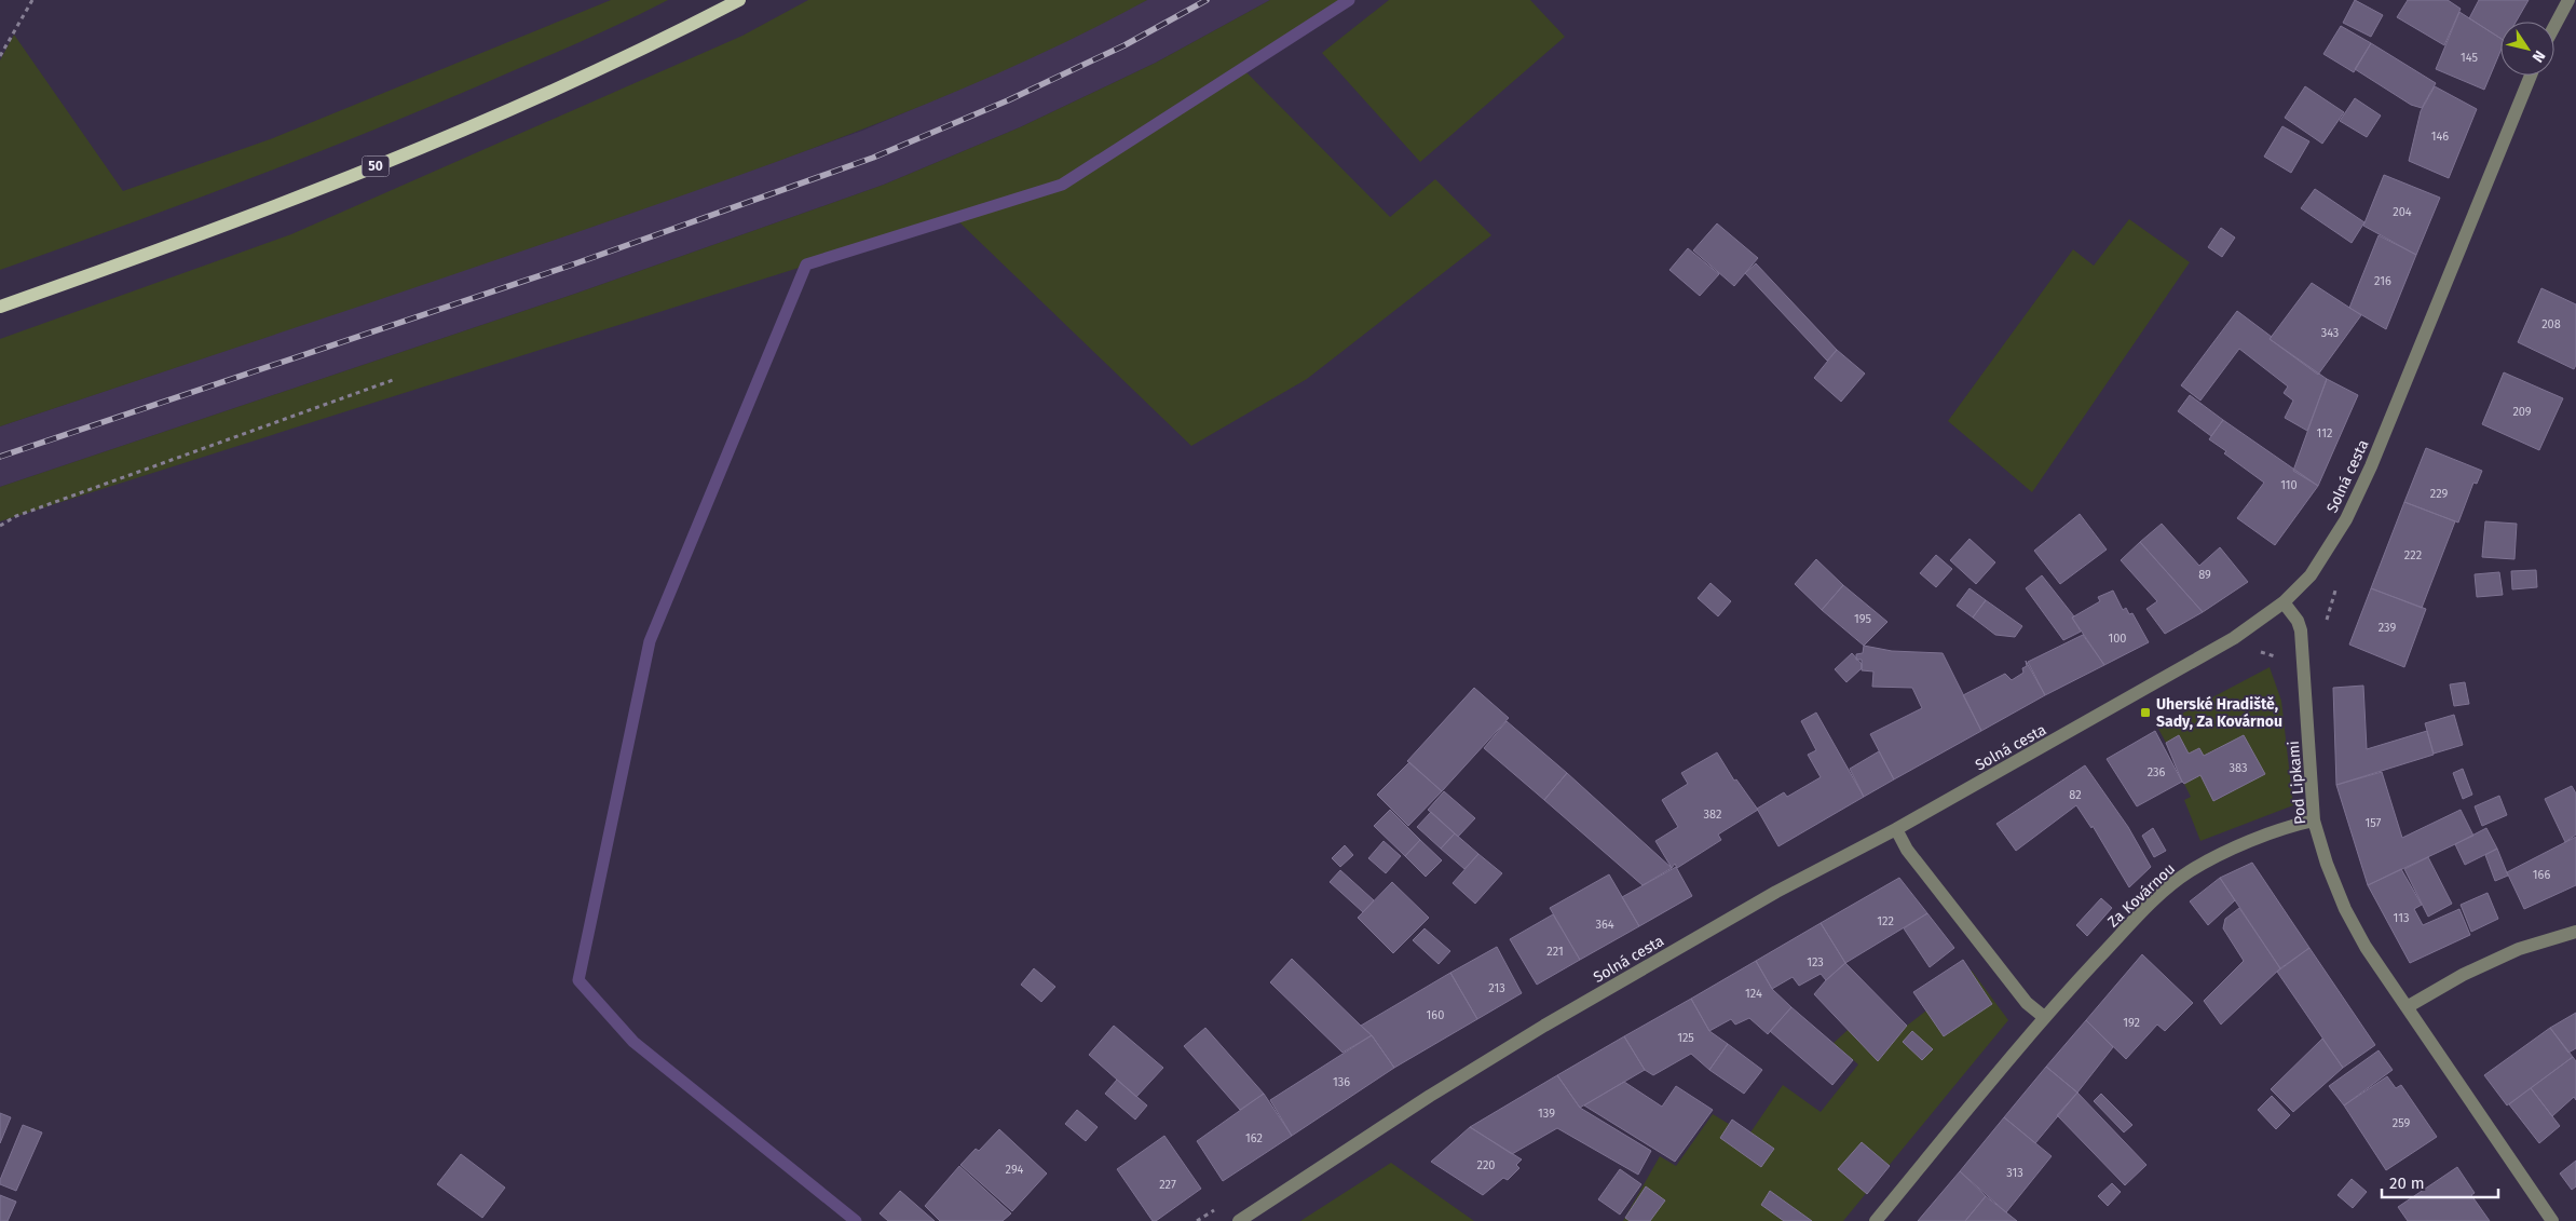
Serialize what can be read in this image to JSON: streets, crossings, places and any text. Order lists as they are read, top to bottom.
{
  "streets": {
    "main road": ["50"],
    "street": ["Solná cesta", "Pod Lipkami", "Za Kovárnou"]
  },
  "crossings": [
    ["Solná cesta", "Pod Lipkami"],
    ["Pod Lipkami", "Za Kovárnou"]
  ],
  "places": {
    "transit": ["Uherské Hradiště, Sady, Za Kovárnou"]
  },
  "house_numbers": [
    "145",
    "146",
    "204",
    "216",
    "208",
    "343",
    "209",
    "112",
    "110",
    "229",
    "222",
    "89",
    "195",
    "239",
    "100",
    "383",
    "236",
    "82",
    "382",
    "157",
    "166",
    "113",
    "122",
    "364",
    "221",
    "123",
    "213",
    "124",
    "160",
    "192",
    "125",
    "136",
    "139",
    "259",
    "162",
    "220",
    "294",
    "313",
    "227"
  ],
  "scale_bar": "20 m",
  "north": "bottom right"
}
